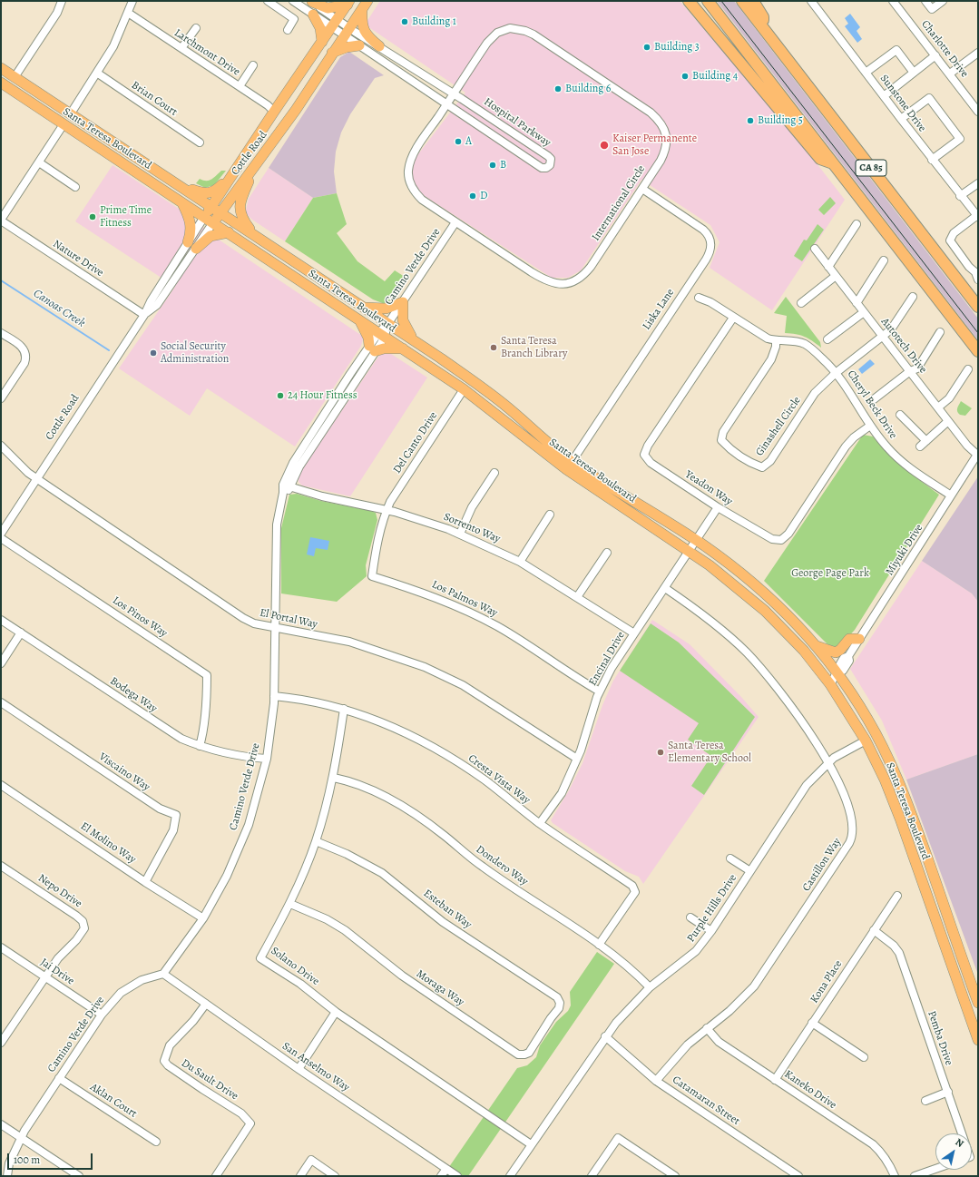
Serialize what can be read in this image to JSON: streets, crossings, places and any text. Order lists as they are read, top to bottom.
{
  "streets": {
    "highway": ["CA 85"],
    "main road": ["Santa Teresa Boulevard", "Cottle Road"],
    "street": [
      "Charlotte Drive",
      "Larchmont Drive",
      "Brian Court",
      "Sunstone Drive",
      "Hospital Parkway",
      "International Circle",
      "Nature Drive",
      "Camino Verde Drive",
      "Liska Lane",
      "Autotech Drive",
      "Cheryl Beck Drive",
      "Ginashell Circle",
      "Del Canto Drive",
      "Yeadon Way",
      "Sorrento Way",
      "Miyuki Drive",
      "Los Palmos Way",
      "Los Pinos Way",
      "El Portal Way",
      "Encinal Drive",
      "Bodega Way",
      "Viscaino Way",
      "Cresta Vista Way",
      "El Molino Way",
      "Castillon Way",
      "Dondero Way",
      "Nepo Drive",
      "Purple Hills Drive",
      "Esteban Way",
      "Solano Drive",
      "Jai Drive",
      "Kona Place",
      "Moraga Way",
      "Pemba Drive",
      "San Anselmo Way",
      "Du Sault Drive",
      "Kaneko Drive",
      "Aklan Court",
      "Catamaran Street"
    ]
  },
  "crossings": [
    ["Larchmont Drive", "Cottle Road"],
    ["Hospital Parkway", "Cottle Road"],
    ["Hospital Parkway", "International Circle"],
    ["Santa Teresa Boulevard", "Cottle Road"],
    ["Santa Teresa Boulevard", "Nature Drive"],
    ["Santa Teresa Boulevard", "Camino Verde Drive"],
    ["Santa Teresa Boulevard", "Liska Lane"],
    ["Santa Teresa Boulevard", "Del Canto Drive"],
    ["Santa Teresa Boulevard", "Miyuki Drive"],
    ["Santa Teresa Boulevard", "Encinal Drive"],
    ["Santa Teresa Boulevard", "Purple Hills Drive"],
    ["Cottle Road", "Nature Drive"],
    ["Cottle Road", "El Portal Way"],
    ["International Circle", "Camino Verde Drive"],
    ["International Circle", "Liska Lane"],
    ["Camino Verde Drive", "Sorrento Way"],
    ["Camino Verde Drive", "El Portal Way"],
    ["Camino Verde Drive", "Bodega Way"],
    ["Camino Verde Drive", "Cresta Vista Way"],
    ["Camino Verde Drive", "El Molino Way"],
    ["Camino Verde Drive", "Jai Drive"],
    ["Camino Verde Drive", "San Anselmo Way"],
    ["Camino Verde Drive", "Aklan Court"],
    ["Autotech Drive", "Miyuki Drive"],
    ["Cheryl Beck Drive", "Ginashell Circle"],
    ["Cheryl Beck Drive", "Yeadon Way"],
    ["Cheryl Beck Drive", "Miyuki Drive"],
    ["Del Canto Drive", "Sorrento Way"],
    ["Del Canto Drive", "Los Palmos Way"],
    ["Yeadon Way", "Encinal Drive"],
    ["Sorrento Way", "Los Palmos Way"],
    ["Sorrento Way", "Encinal Drive"],
    ["Los Palmos Way", "Encinal Drive"],
    ["Los Pinos Way", "Bodega Way"],
    ["El Portal Way", "Encinal Drive"],
    ["Encinal Drive", "Cresta Vista Way"],
    ["Encinal Drive", "Castillon Way"],
    ["Viscaino Way", "El Molino Way"],
    ["Cresta Vista Way", "Dondero Way"],
    ["Cresta Vista Way", "Solano Drive"],
    ["Castillon Way", "Purple Hills Drive"],
    ["Castillon Way", "Kaneko Drive"],
    ["Castillon Way", "Catamaran Street"],
    ["Dondero Way", "Purple Hills Drive"],
    ["Dondero Way", "Solano Drive"],
    ["Nepo Drive", "Jai Drive"],
    ["Purple Hills Drive", "Solano Drive"],
    ["Purple Hills Drive", "Catamaran Street"],
    ["Esteban Way", "Solano Drive"],
    ["Esteban Way", "Moraga Way"],
    ["Solano Drive", "Moraga Way"],
    ["Kona Place", "Pemba Drive"],
    ["Kona Place", "Kaneko Drive"],
    ["San Anselmo Way", "Du Sault Drive"]
  ],
  "water": ["Canoas Creek"],
  "parks": ["George Page Park"],
  "places": [
    "Building 1",
    "Building 3",
    "Building 4",
    "Building 6",
    "Building 5",
    "A",
    "Kaiser Permanente San Jose",
    "B",
    "D",
    "Prime Time Fitness",
    "Santa Teresa Branch Library",
    "Social Security Administration",
    "24 Hour Fitness",
    "Santa Teresa Elementary School"
  ],
  "scale_bar": "100 m",
  "north": "top right"
}
